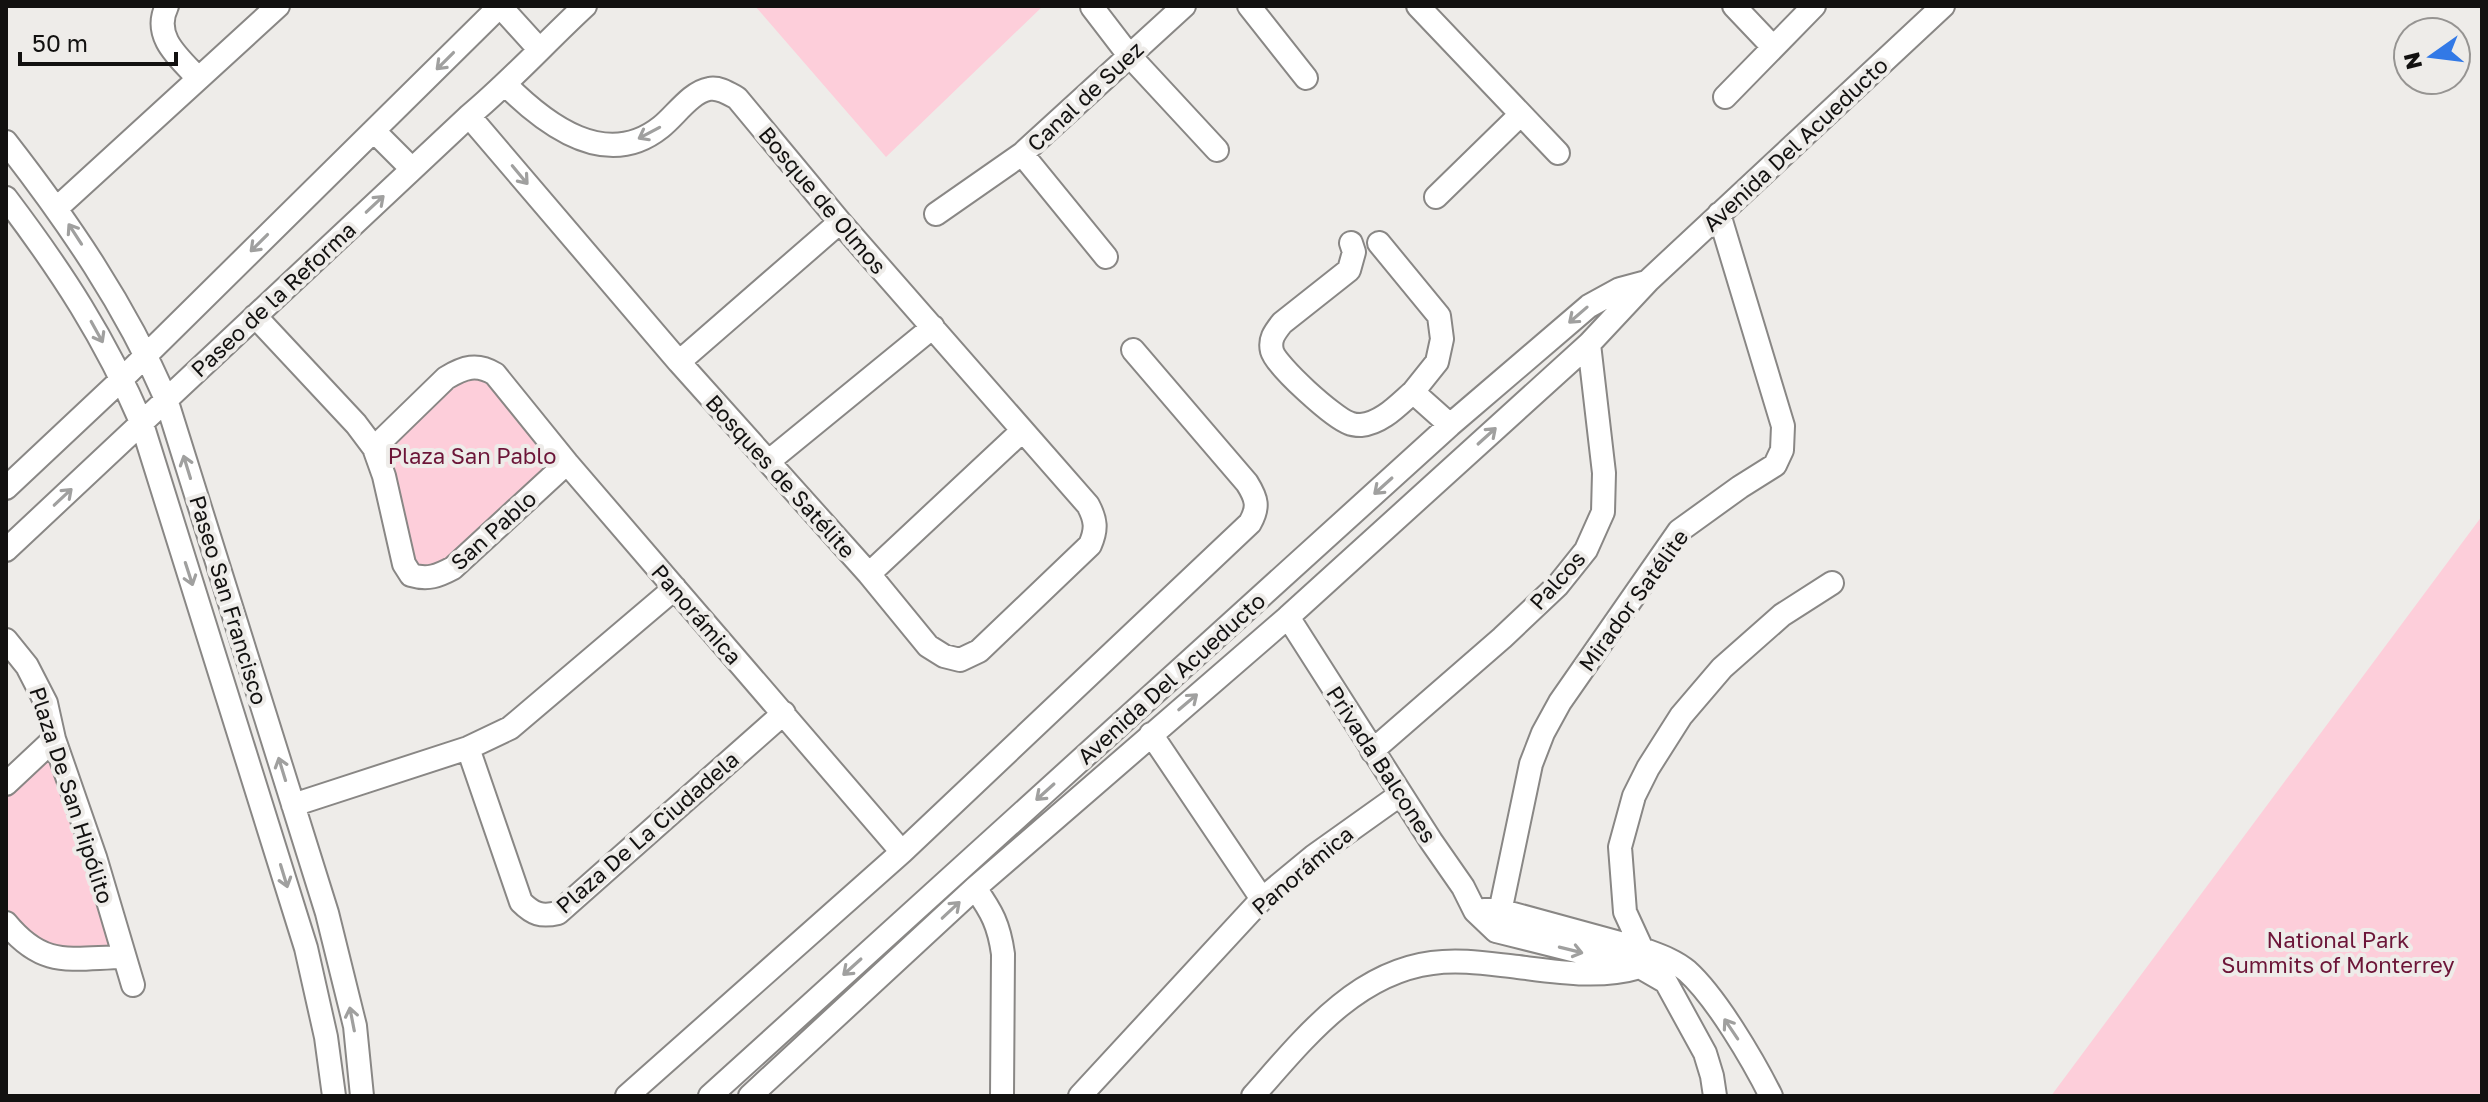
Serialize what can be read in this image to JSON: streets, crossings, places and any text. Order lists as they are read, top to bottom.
{
  "streets": {
    "street": [
      "Canal de Suez",
      "Avenida Del Acueducto",
      "Bosque de Olmos",
      "Paseo de la Reforma",
      "Bosques de Satélite",
      "San Pablo",
      "Palcos",
      "Paseo San Francisco",
      "Mirador Satélite",
      "Panorámica",
      "Privada Balcones",
      "Plaza De San Hipólito",
      "Plaza De La Ciudadela"
    ]
  },
  "crossings": [
    ["Avenida Del Acueducto", "Palcos"],
    ["Avenida Del Acueducto", "Mirador Satélite"],
    ["Avenida Del Acueducto", "Privada Balcones"],
    ["Bosque de Olmos", "Paseo de la Reforma"],
    ["Bosque de Olmos", "Bosques de Satélite"],
    ["Paseo de la Reforma", "Bosques de Satélite"],
    ["Paseo de la Reforma", "Paseo San Francisco"],
    ["San Pablo", "Panorámica"],
    ["Palcos", "Privada Balcones"],
    ["Mirador Satélite", "Privada Balcones"],
    ["Panorámica", "Privada Balcones"],
    ["Panorámica", "Plaza De La Ciudadela"]
  ],
  "one_way": ["Bosque de Olmos"],
  "parks": ["Plaza San Pablo", "National Park Summits of Monterrey"],
  "scale_bar": "50 m",
  "north": "left"
}
